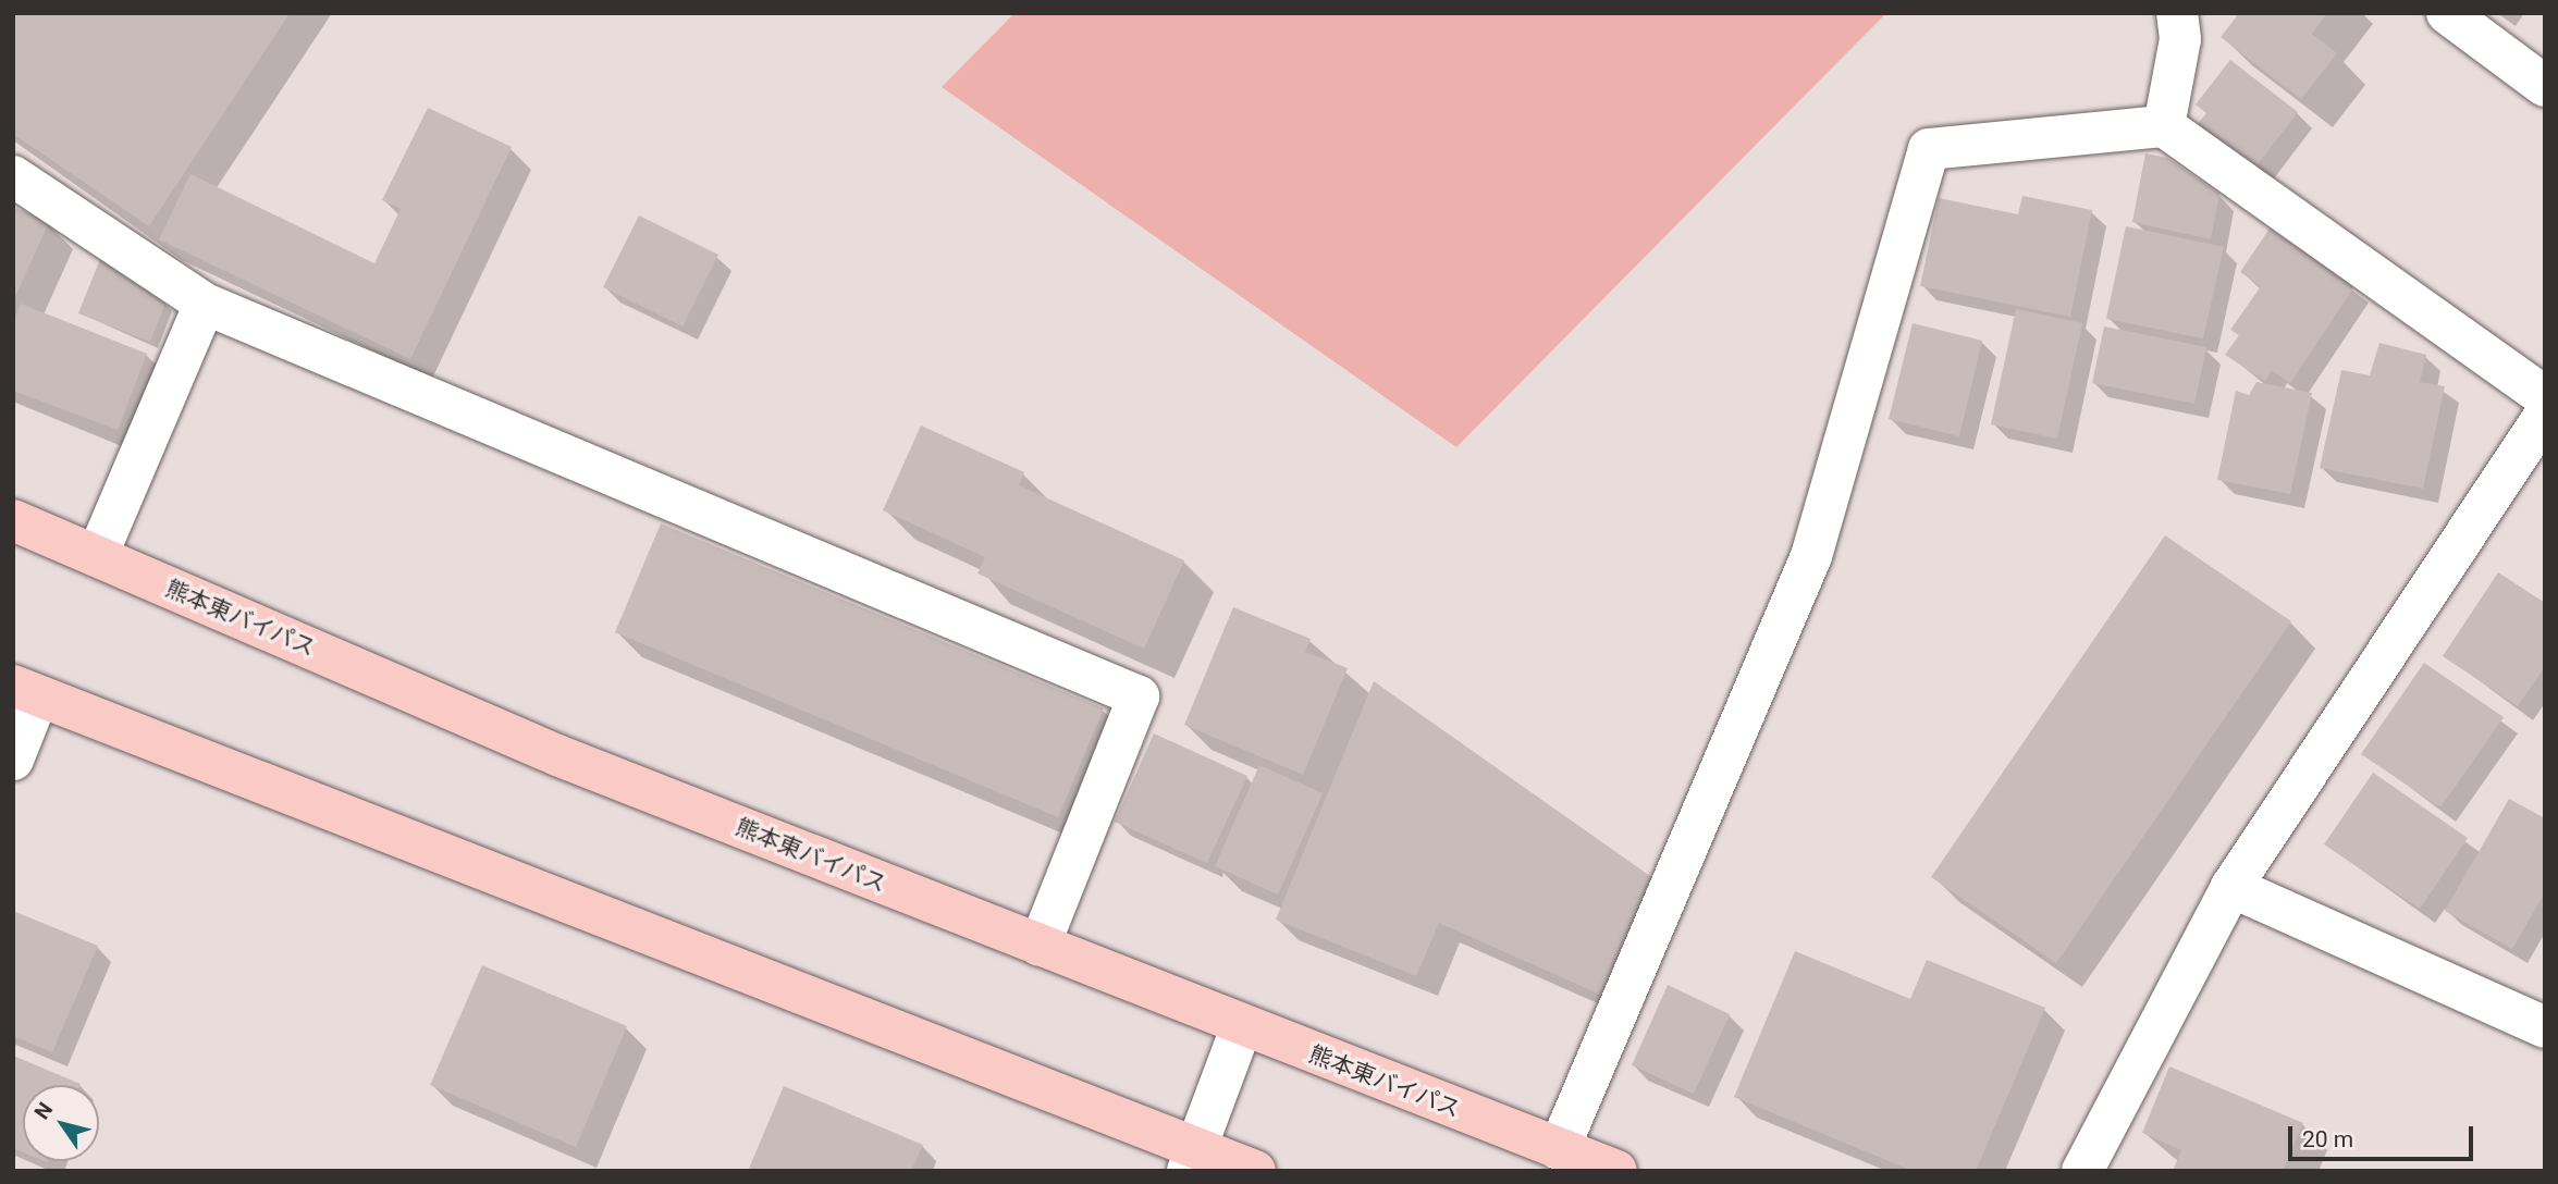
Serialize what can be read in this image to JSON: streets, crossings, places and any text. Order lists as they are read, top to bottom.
{
  "streets": {
    "highway": ["熊本東バイパス"]
  },
  "scale_bar": "20 m",
  "north": "top left"
}
